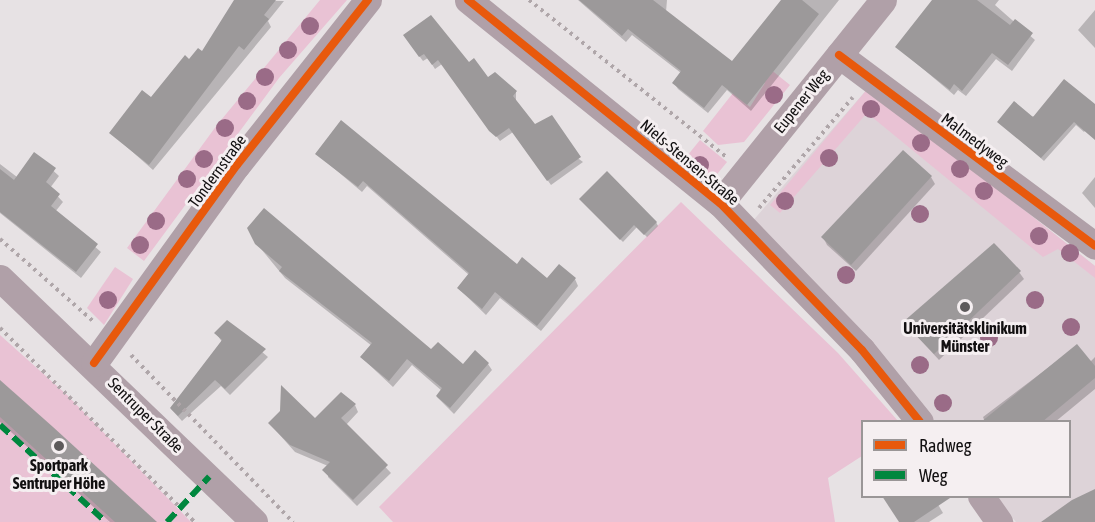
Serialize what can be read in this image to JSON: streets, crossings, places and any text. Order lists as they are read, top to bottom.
{
  "streets": {
    "street": [
      "Eupener Weg",
      "Malmedyweg",
      "Niels-Stensen-Straße",
      "Tondernstraße",
      "Sentruper Straße"
    ]
  },
  "crossings": [
    ["Eupener Weg", "Malmedyweg"],
    ["Eupener Weg", "Niels-Stensen-Straße"],
    ["Tondernstraße", "Sentruper Straße"]
  ],
  "places": ["Universitätsklinikum Münster", "Sportpark Sentruper Höhe"],
  "legend": ["Radweg", "Weg"]
}
